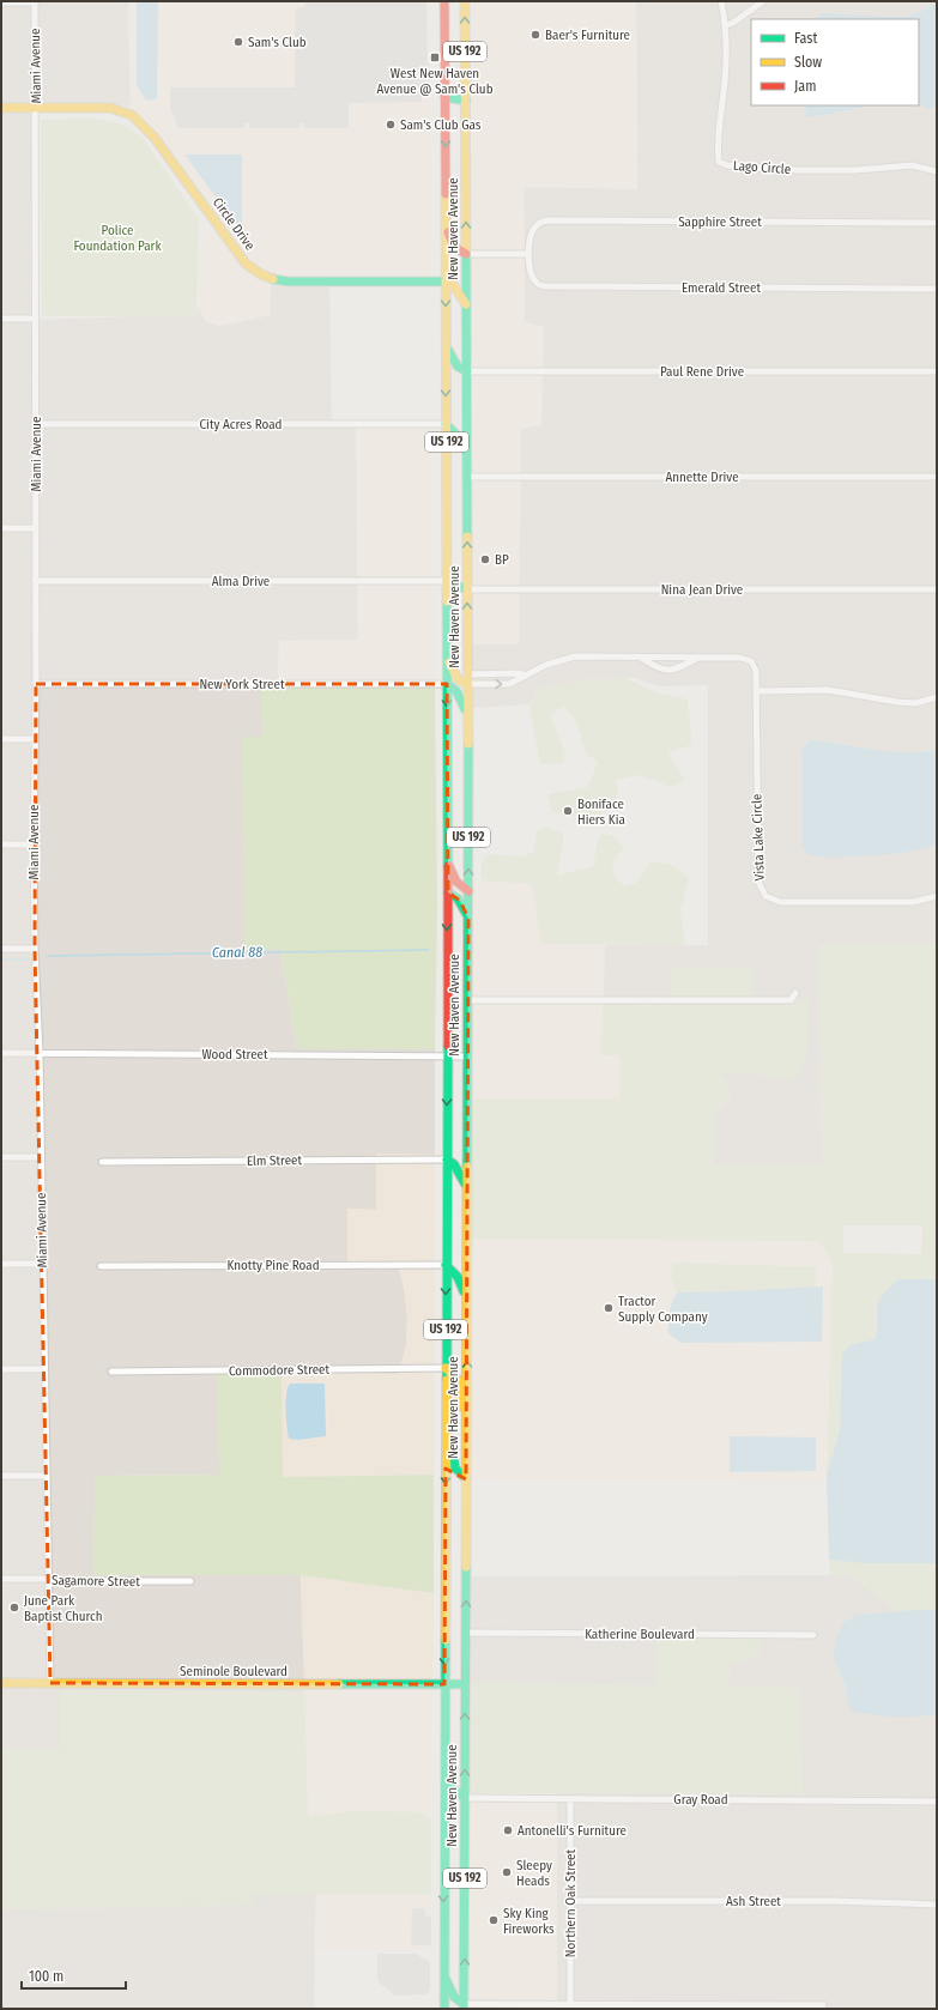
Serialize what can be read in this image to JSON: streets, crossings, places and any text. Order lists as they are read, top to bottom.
{
  "streets": {
    "main road": [
      "US 192",
      "Circle Drive",
      "New Haven Avenue",
      "Seminole Boulevard"
    ],
    "street": [
      "Miami Avenue",
      "Lago Circle",
      "Sapphire Street",
      "Emerald Street",
      "Paul Rene Drive",
      "City Acres Road",
      "Annette Drive",
      "Alma Drive",
      "Nina Jean Drive",
      "New York Street",
      "Vista Lake Circle",
      "Wood Street",
      "Elm Street",
      "Knotty Pine Road",
      "Commodore Street",
      "Sagamore Street",
      "Katherine Boulevard",
      "Gray Road",
      "Ash Street",
      "Northern Oak Street"
    ]
  },
  "crossings": [
    ["Miami Avenue", "Circle Drive"],
    ["Miami Avenue", "City Acres Road"],
    ["Miami Avenue", "Alma Drive"],
    ["Miami Avenue", "New York Street"],
    ["Miami Avenue", "Wood Street"],
    ["Miami Avenue", "Sagamore Street"],
    ["Miami Avenue", "Seminole Boulevard"],
    ["Sapphire Street", "Emerald Street"],
    ["Circle Drive", "New Haven Avenue"],
    ["New Haven Avenue", "Paul Rene Drive"],
    ["New Haven Avenue", "City Acres Road"],
    ["New Haven Avenue", "Annette Drive"],
    ["New Haven Avenue", "Alma Drive"],
    ["New Haven Avenue", "Nina Jean Drive"],
    ["New Haven Avenue", "New York Street"],
    ["New Haven Avenue", "Vista Lake Circle"],
    ["New Haven Avenue", "Wood Street"],
    ["New Haven Avenue", "Elm Street"],
    ["New Haven Avenue", "Knotty Pine Road"],
    ["New Haven Avenue", "Commodore Street"],
    ["New Haven Avenue", "Katherine Boulevard"],
    ["New Haven Avenue", "Seminole Boulevard"],
    ["New Haven Avenue", "Gray Road"],
    ["Gray Road", "Northern Oak Street"],
    ["Ash Street", "Northern Oak Street"]
  ],
  "water": ["Canal 88"],
  "parks": ["Police Foundation Park"],
  "places": {
    "other": [
      "Baer's Furniture",
      "Sam's Club",
      "Sam's Club Gas",
      "BP",
      "Boniface Hiers Kia",
      "Tractor Supply Company",
      "June Park Baptist Church",
      "Antonelli's Furniture",
      "Sleepy Heads",
      "Sky King Fireworks"
    ],
    "transit": ["West New Haven Avenue @ Sam's Club"]
  },
  "legend": ["Fast", "Slow", "Jam"],
  "scale_bar": "100 m"
}
